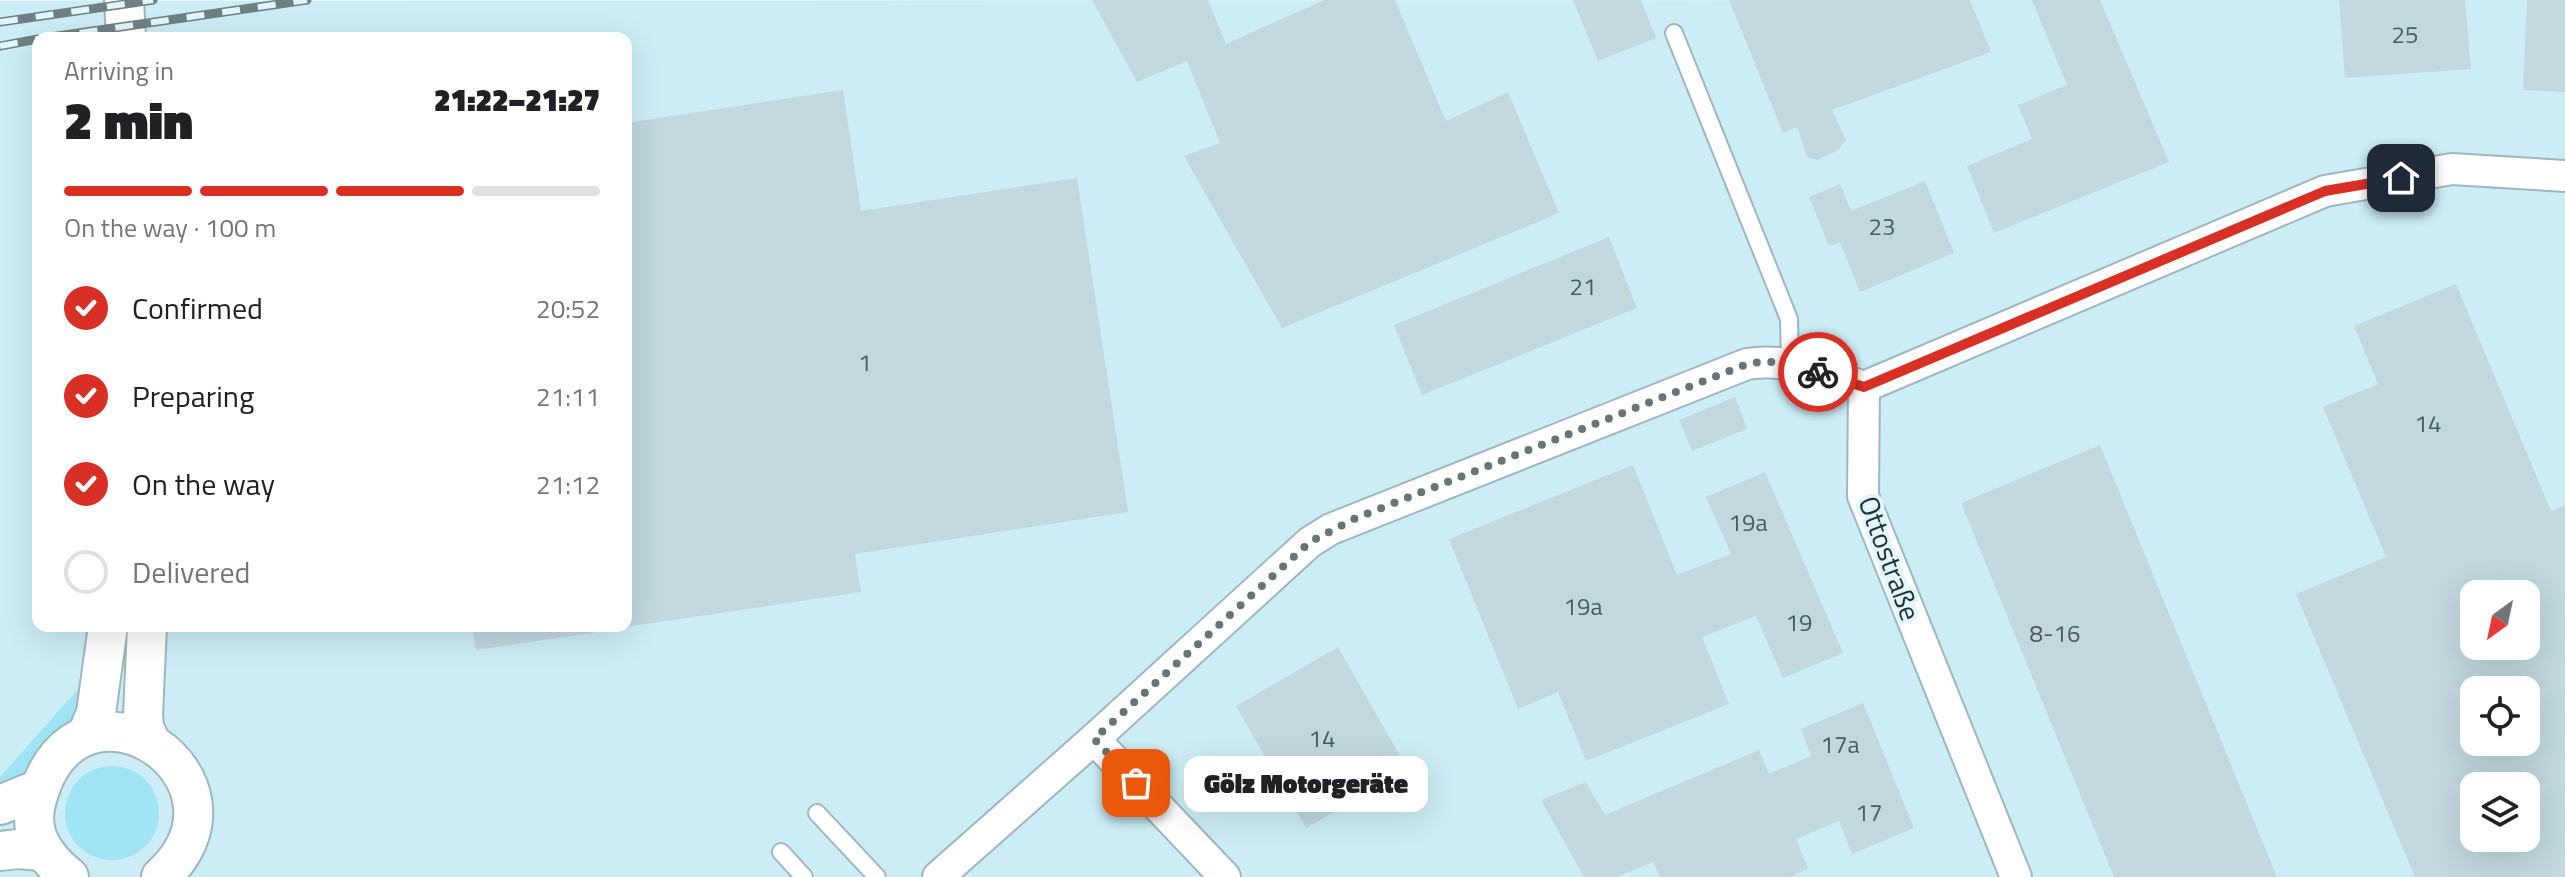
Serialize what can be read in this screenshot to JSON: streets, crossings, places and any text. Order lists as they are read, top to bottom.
{
  "streets": {
    "street": ["Ottostraße"]
  },
  "places": ["Gölz Motorgeräte"],
  "house_numbers": [
    "25",
    "23",
    "21",
    "1",
    "14",
    "19a",
    "19a",
    "19",
    "8-16",
    "14",
    "17a",
    "17"
  ],
  "north": "bottom left",
  "page": {
    "heading": ["2 min", "Arriving in", "21:22–21:27"],
    "bar": "On the way · 100 m",
    "list": [
      ["Confirmed", "20:52"],
      ["Preparing", "21:11"],
      ["On the way", "21:12"],
      "Delivered"
    ],
    "bubble": "Gölz Motorgeräte"
  }
}
